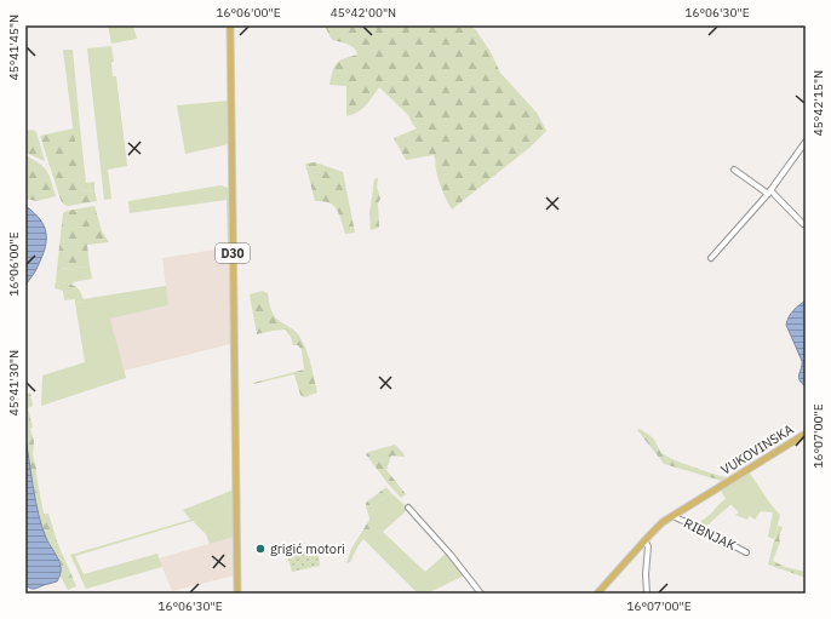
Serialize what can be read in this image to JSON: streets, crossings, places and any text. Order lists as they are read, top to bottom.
{
  "streets": {
    "main road": ["D30", "VUKOVINSKA"],
    "street": ["RIBNJAK"]
  },
  "crossings": [
    ["VUKOVINSKA", "RIBNJAK"]
  ],
  "places": ["grigić motori"],
  "coordinates": [
    "16°06'00\"E",
    "45°42'00\"N",
    "16°06'30\"E",
    "45°41'45\"N",
    "45°42'15\"N",
    "45°41'30\"N",
    "16°07'00\"E"
  ]
}
